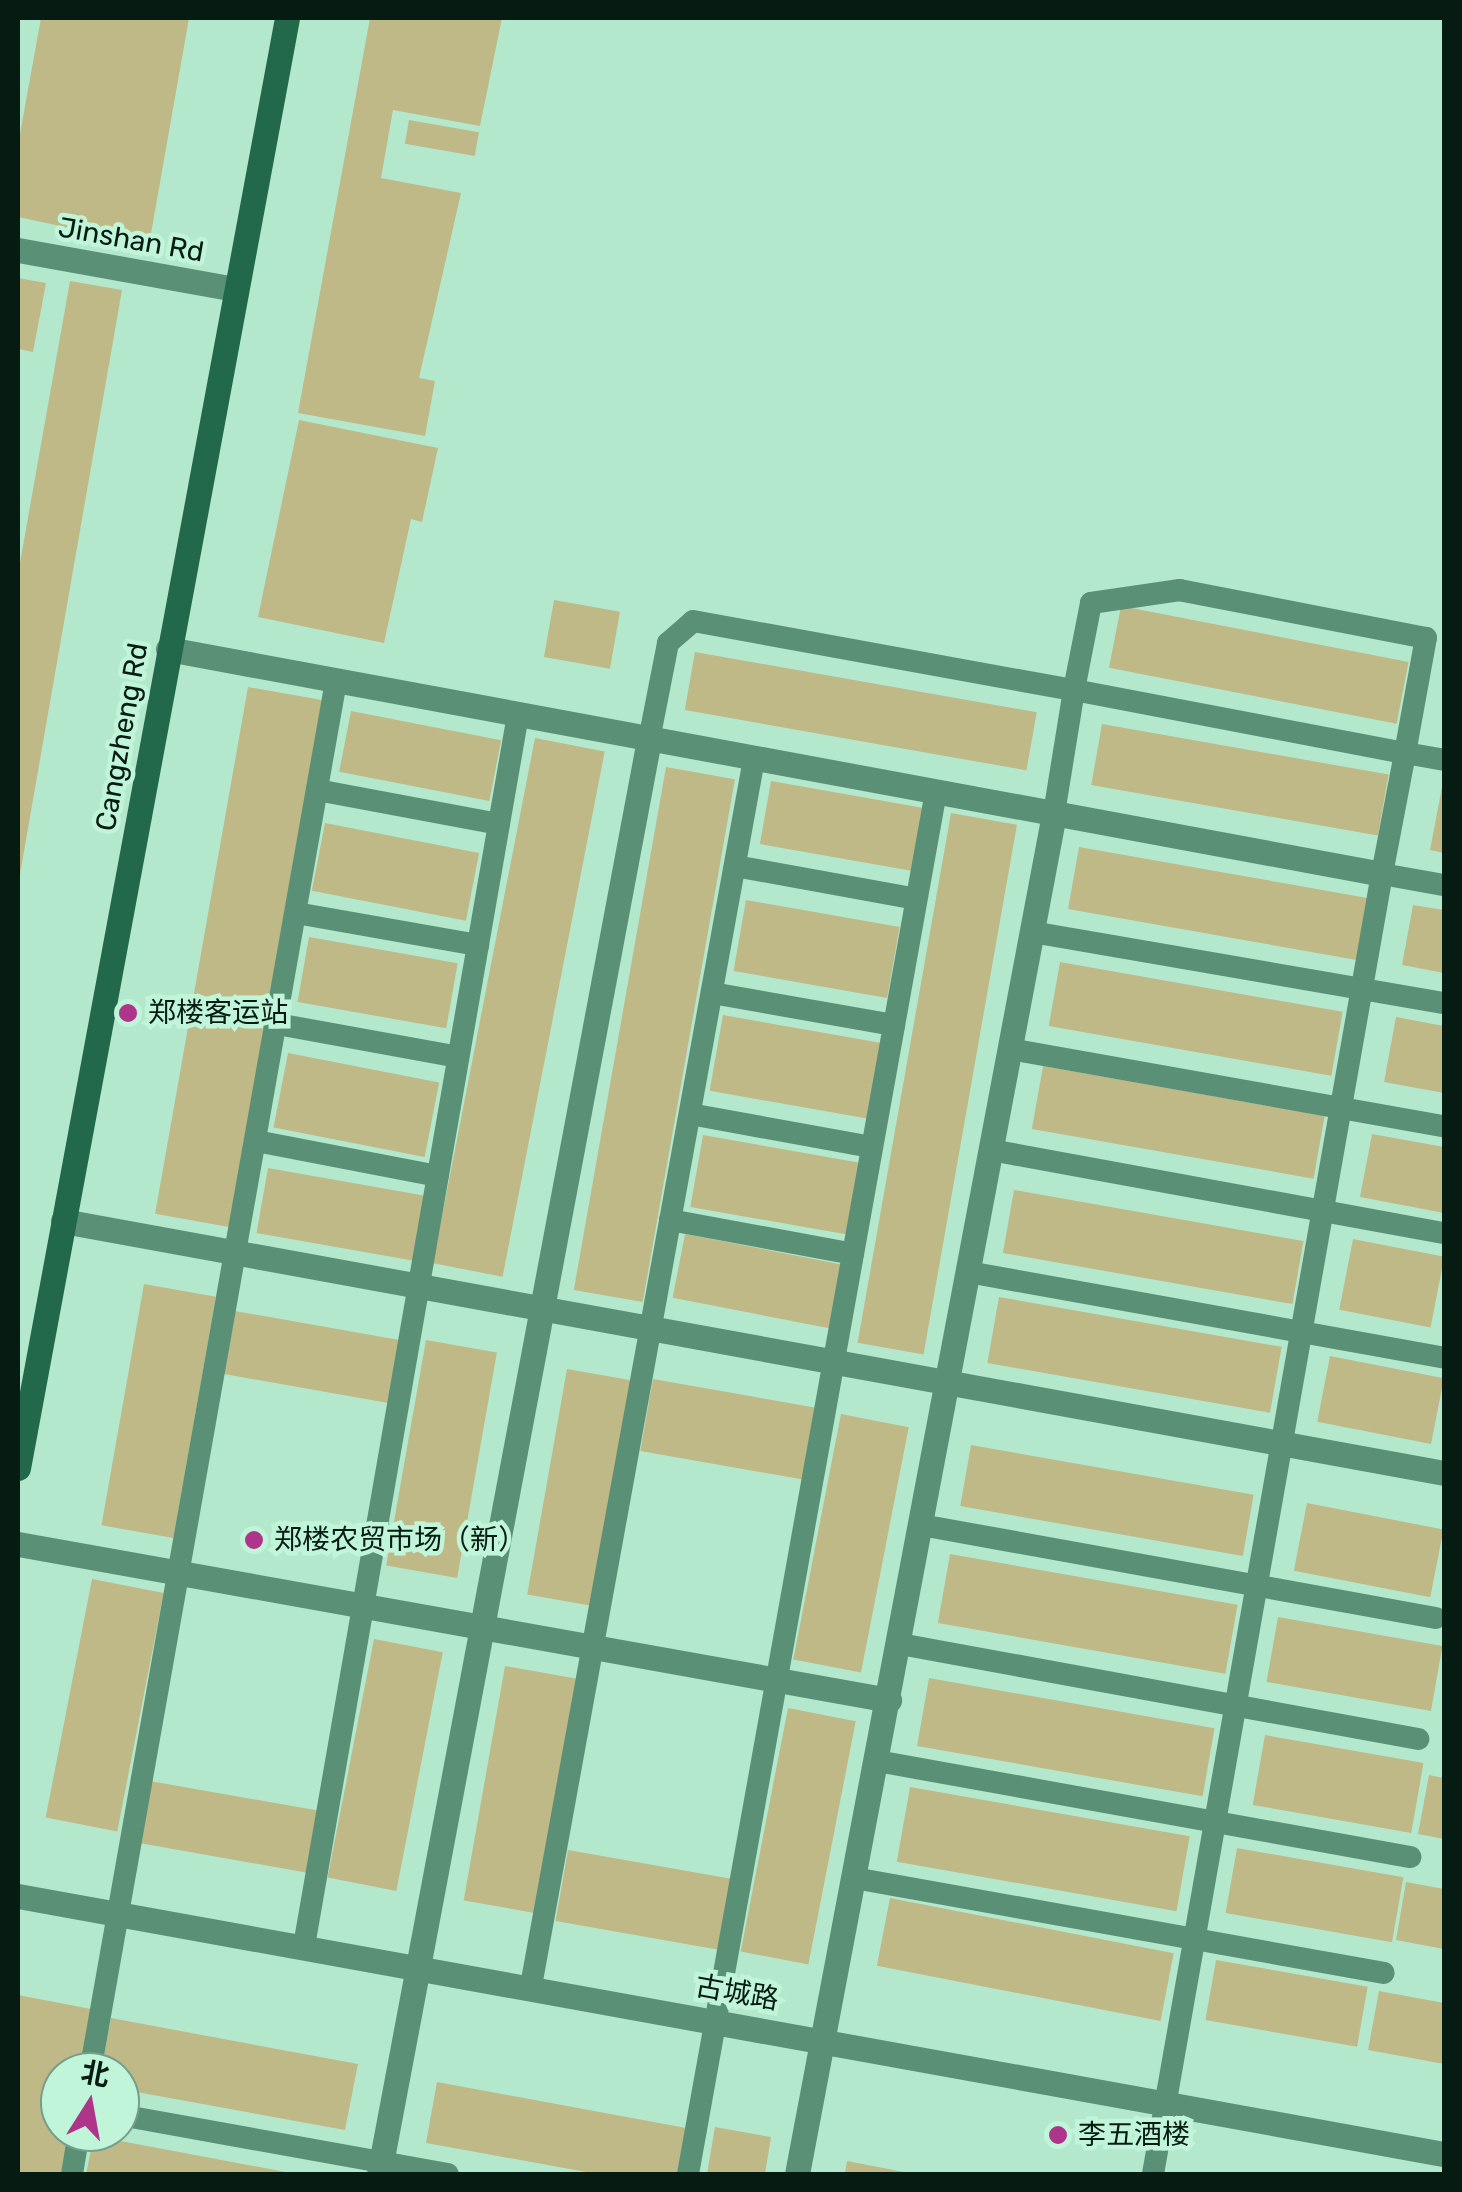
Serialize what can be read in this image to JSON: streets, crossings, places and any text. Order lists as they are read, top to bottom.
{
  "streets": {
    "main road": ["Cangzheng Rd"],
    "street": ["Jinshan Rd", "古城路"]
  },
  "crossings": [
    ["Jinshan Rd", "Cangzheng Rd"]
  ],
  "places": ["郑楼客运站", "郑楼农贸市场（新）", "李五酒楼"],
  "north": "top"
}
